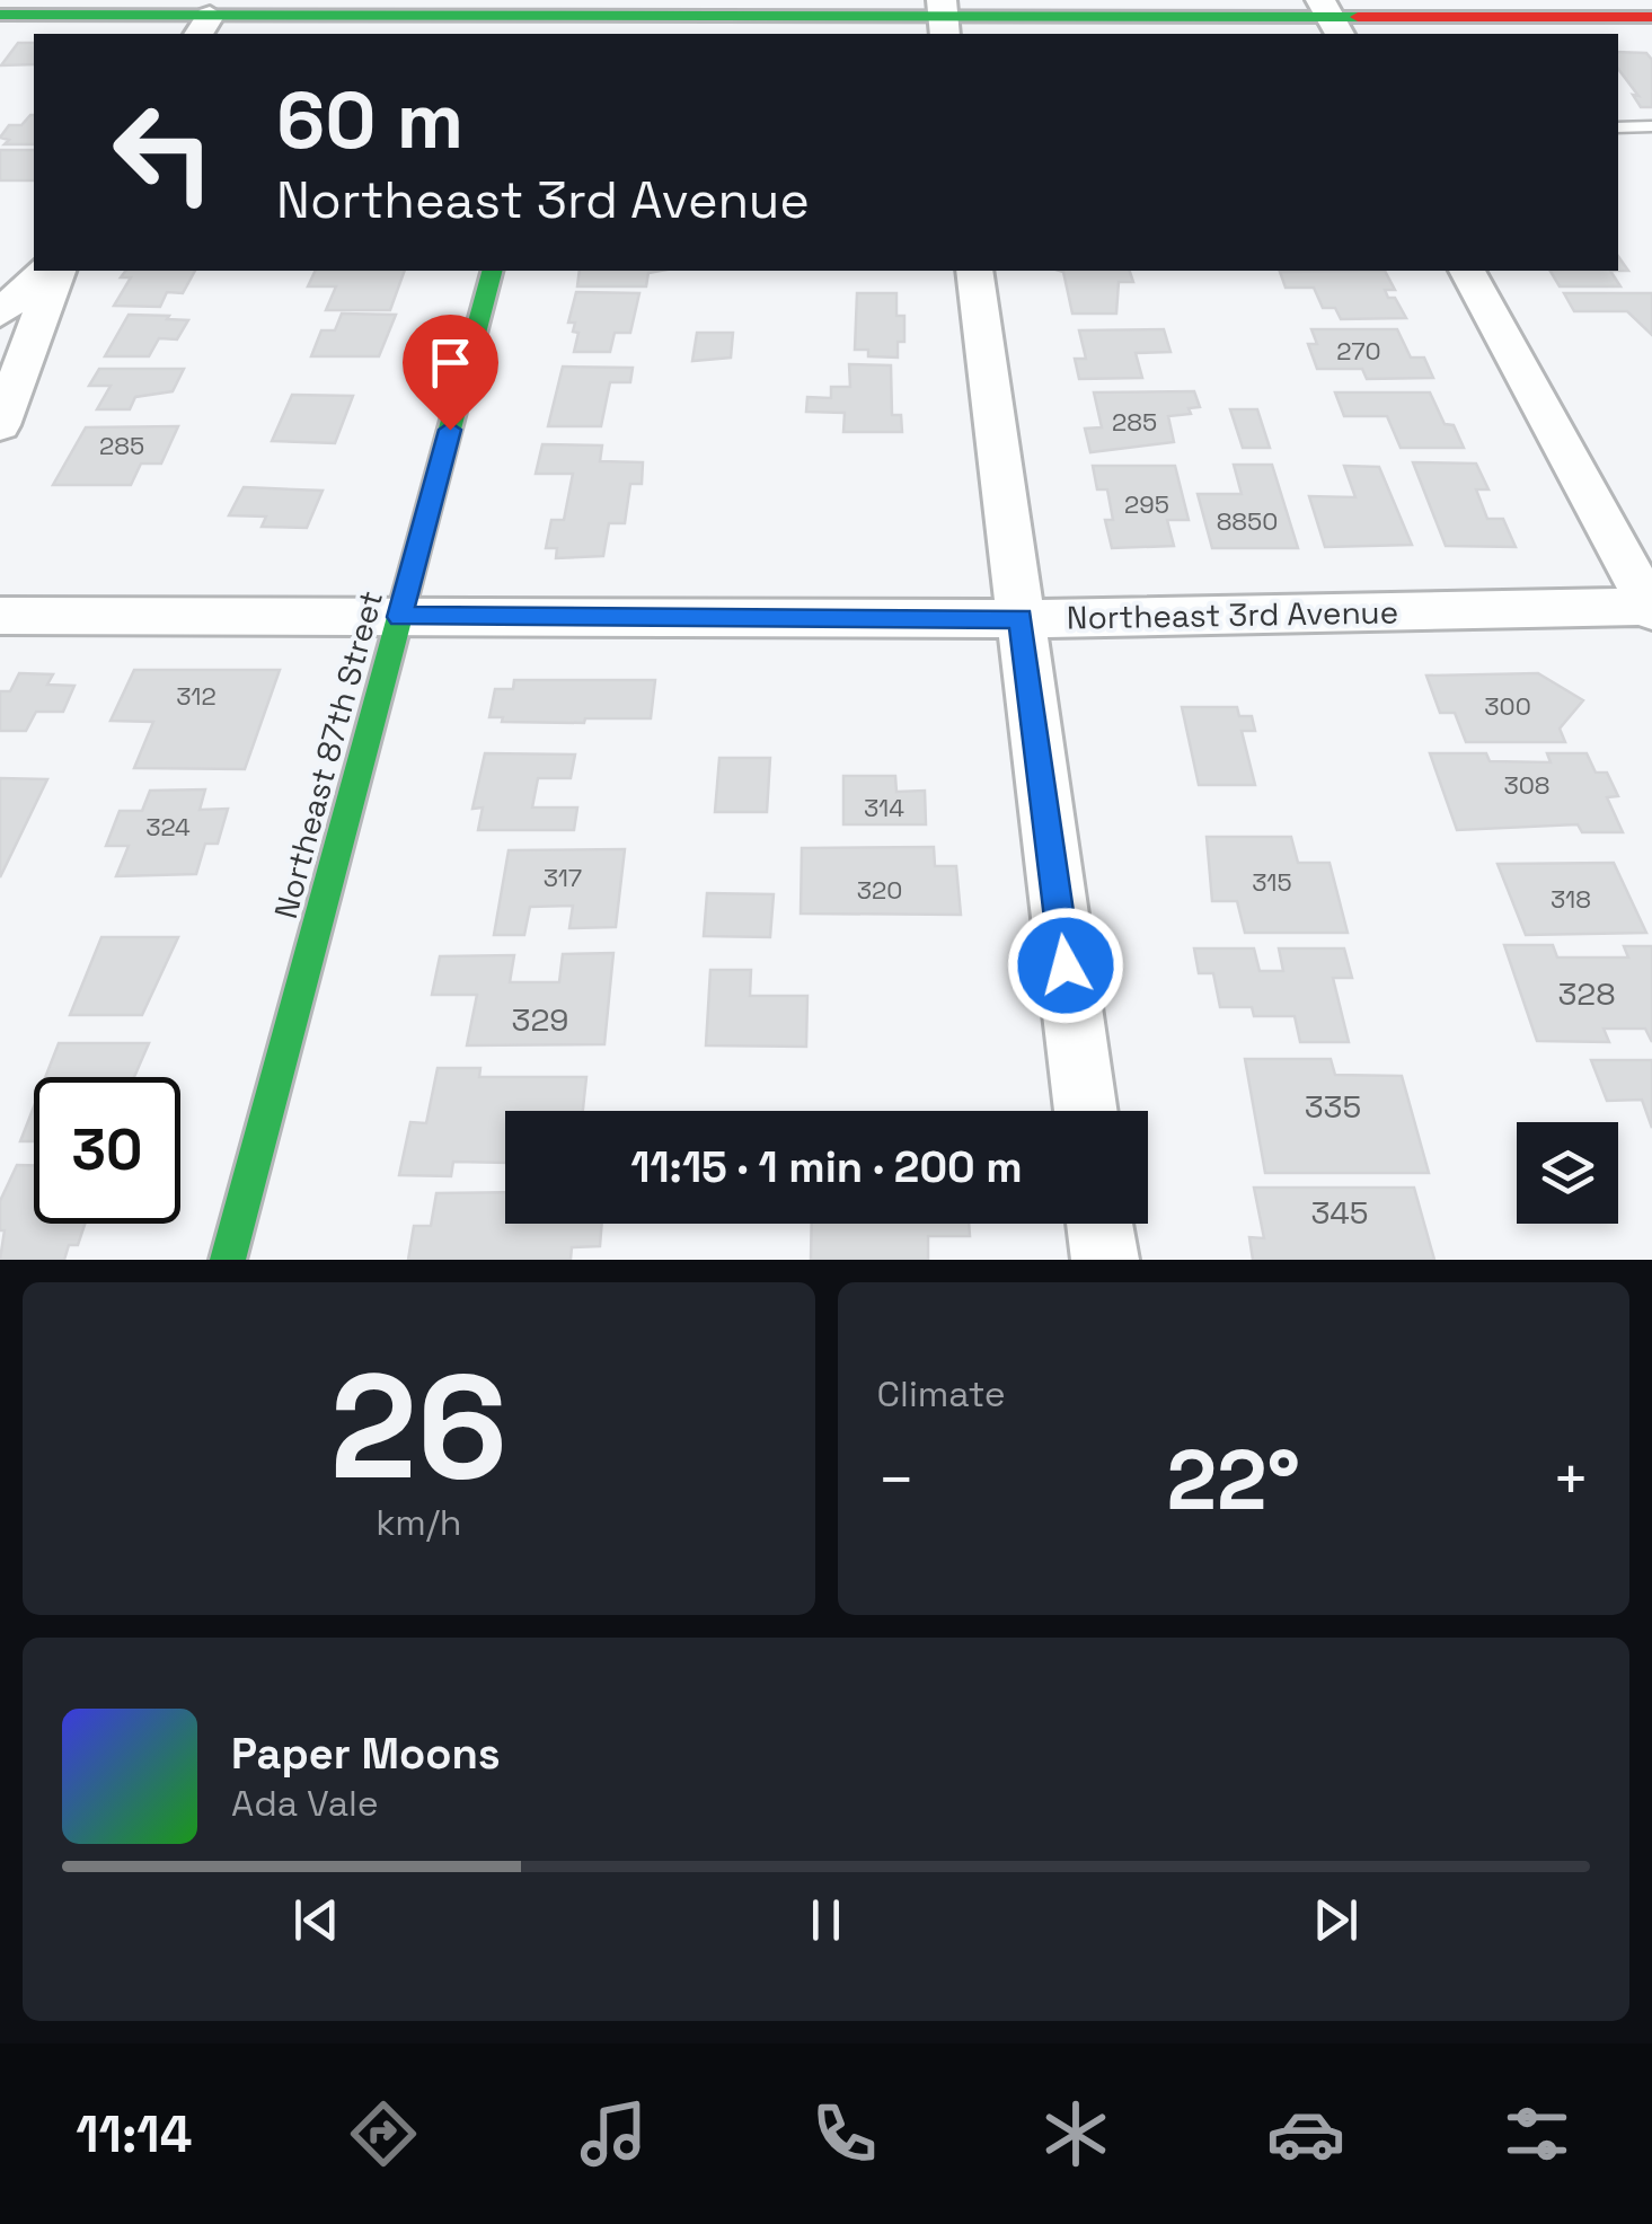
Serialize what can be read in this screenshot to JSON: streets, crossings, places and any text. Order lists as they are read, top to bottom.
{
  "streets": {
    "main road": ["Northeast 87th Street"],
    "street": ["Northeast 3rd Avenue"]
  },
  "crossings": [
    ["Northeast 3rd Avenue", "Northeast 87th Street"]
  ],
  "house_numbers": [
    "270",
    "285",
    "285",
    "295",
    "8850",
    "312",
    "300",
    "308",
    "314",
    "324",
    "317",
    "315",
    "320",
    "318",
    "328",
    "329",
    "335",
    "345"
  ],
  "page": {
    "turn": ["60 m", "Northeast 3rd Avenue"],
    "limit": "30",
    "trip": "11:15 · 1 min · 200 m",
    "tile": [
      ["26", "km/h"],
      "Climate"
    ],
    "heat": ["−", "22°", "+"],
    "song": ["Paper Moons", "Ada Vale"],
    "tabs": "11:14"
  }
}
